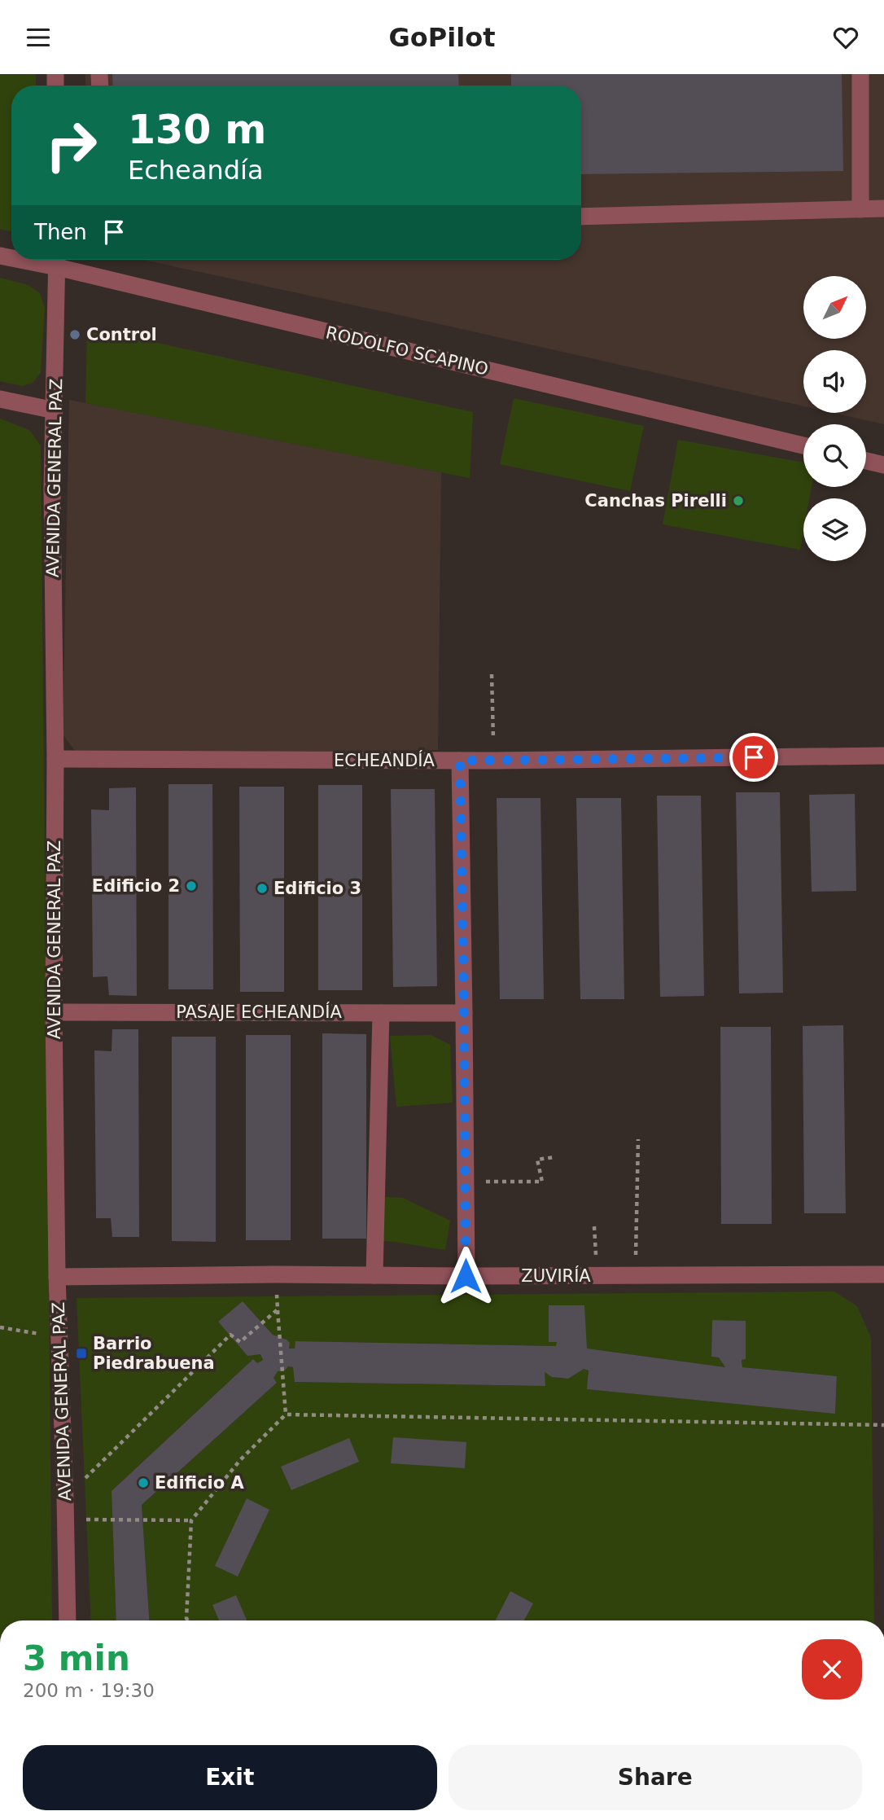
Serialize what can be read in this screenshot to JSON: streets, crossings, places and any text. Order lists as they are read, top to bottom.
{
  "streets": {
    "street": [
      "RODOLFO SCAPINO",
      "AVENIDA GENERAL PAZ",
      "ECHEANDÍA",
      "PASAJE ECHEANDÍA",
      "ZUVIRÍA"
    ]
  },
  "crossings": [
    ["RODOLFO SCAPINO", "AVENIDA GENERAL PAZ"],
    ["AVENIDA GENERAL PAZ", "ECHEANDÍA"],
    ["AVENIDA GENERAL PAZ", "PASAJE ECHEANDÍA"],
    ["AVENIDA GENERAL PAZ", "ZUVIRÍA"]
  ],
  "places": {
    "other": [
      "Control",
      "Canchas Pirelli",
      "Edificio 2",
      "Edificio 3",
      "Edificio A"
    ],
    "transit": ["Barrio Piedrabuena"]
  },
  "north": "top right",
  "page": {
    "header": "GoPilot",
    "turn": ["130 m", "Echeandía"],
    "then": "Then",
    "heading": ["3 min", "200 m · 19:30"],
    "buttons": ["Exit", "Share"]
  }
}
